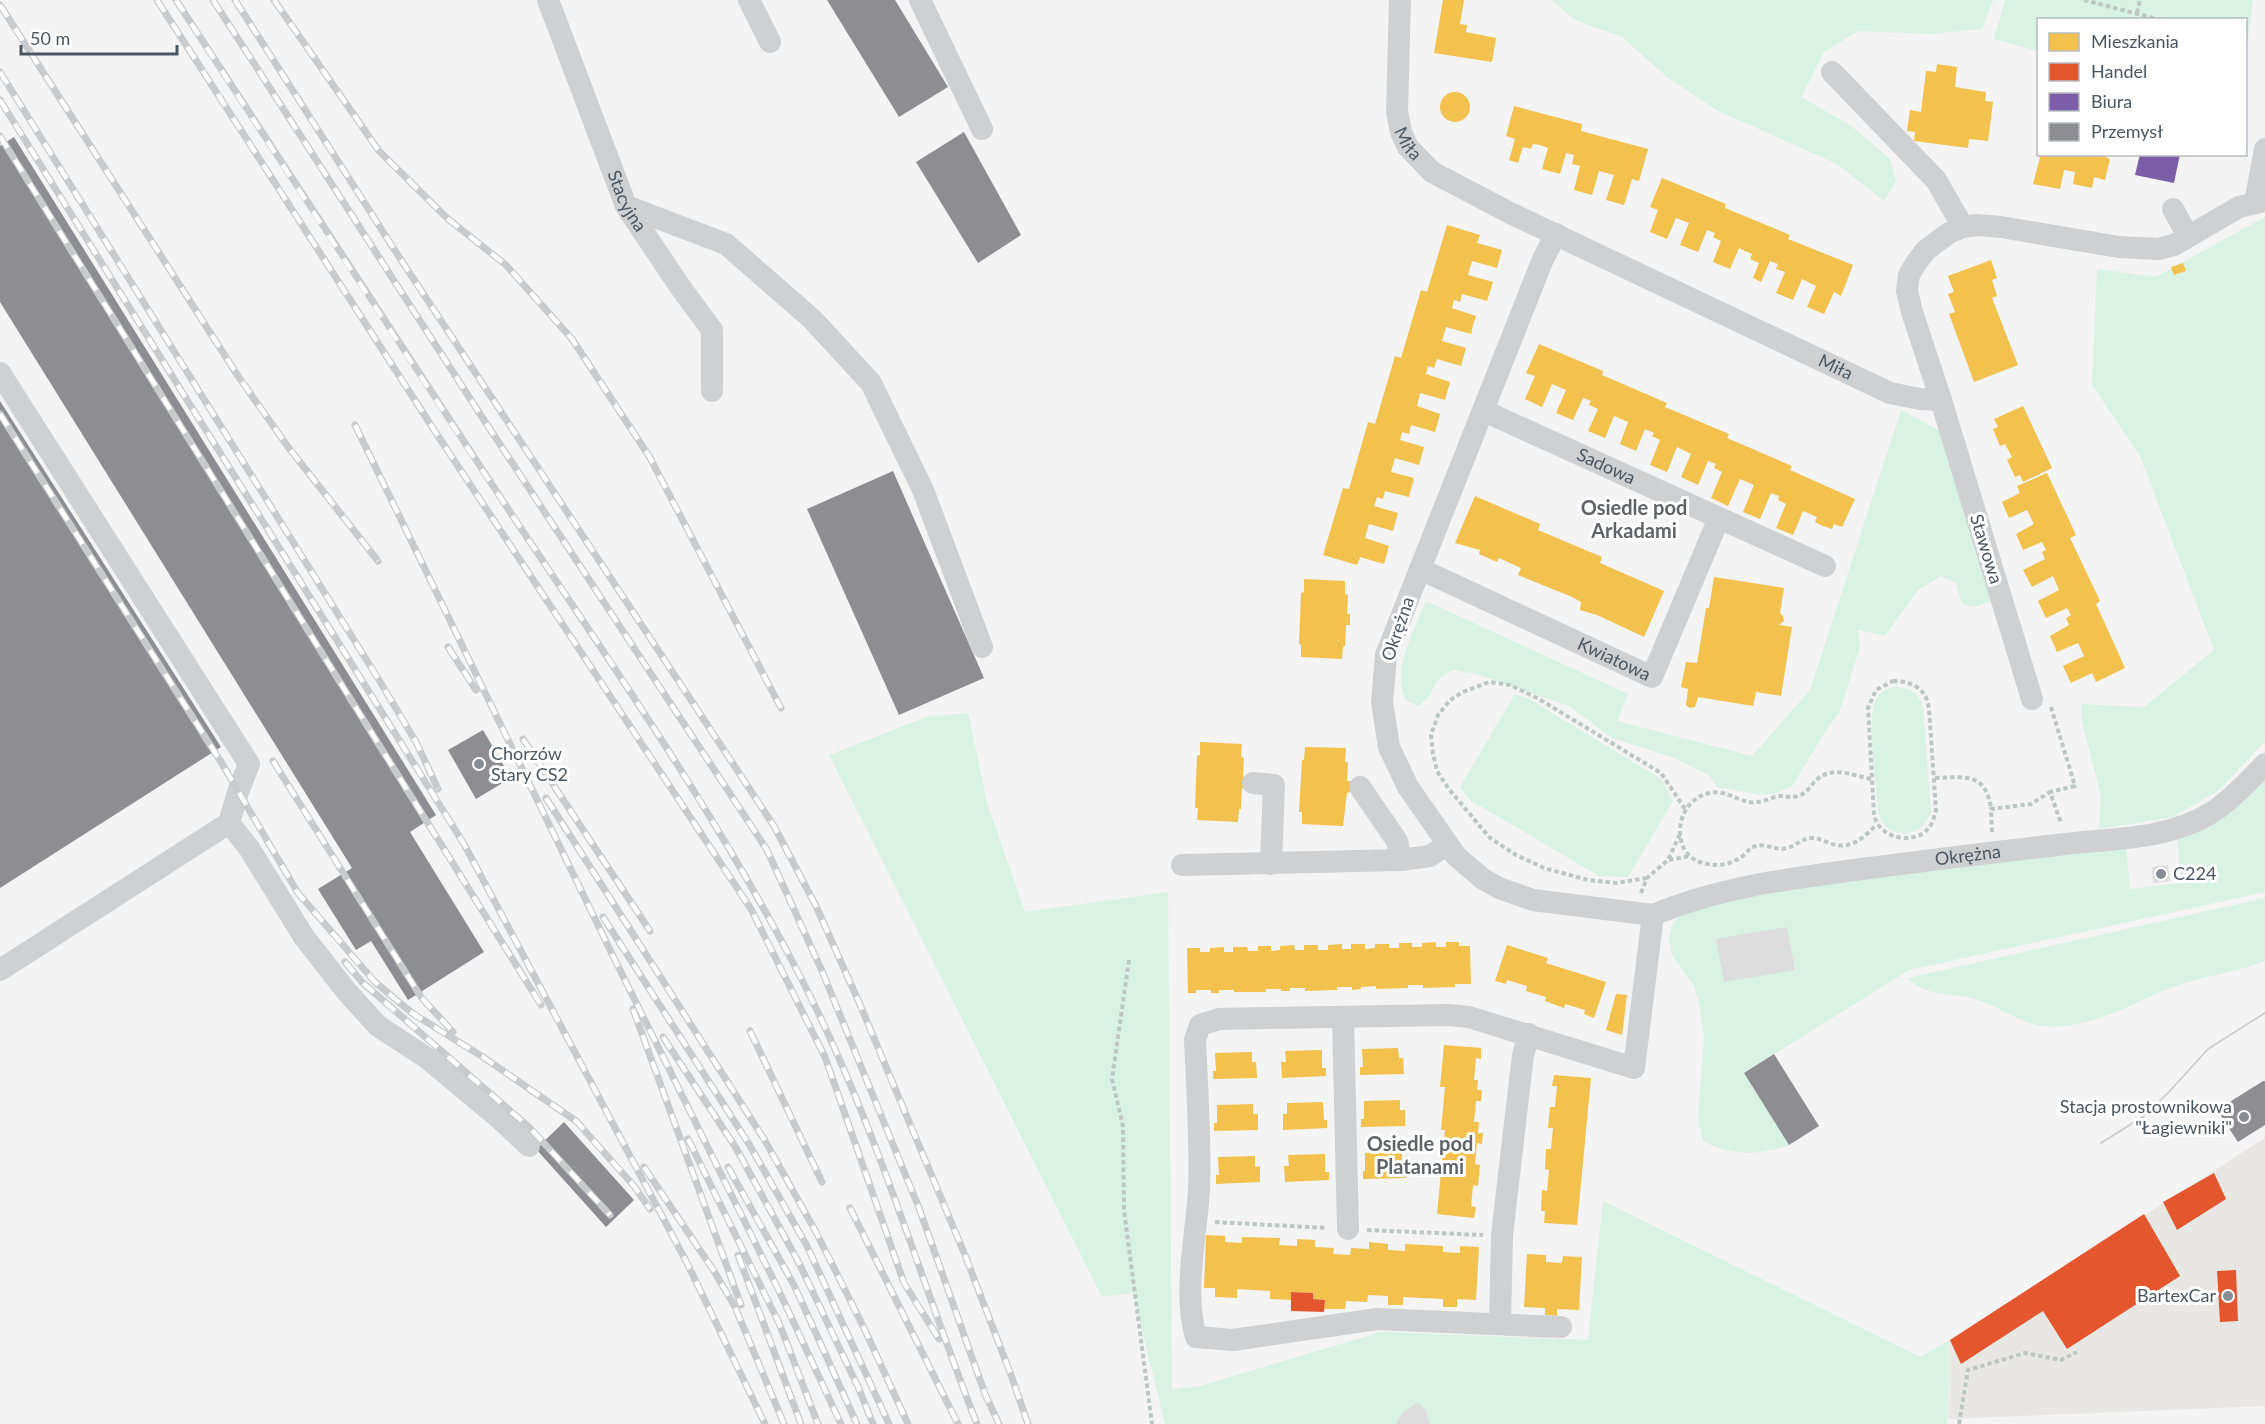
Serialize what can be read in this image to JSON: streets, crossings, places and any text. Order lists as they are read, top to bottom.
{
  "streets": {
    "street": [
      "Miła",
      "Stacyjna",
      "Sadowa",
      "Stawowa",
      "Okrężna",
      "Kwiatowa"
    ]
  },
  "crossings": [
    ["Miła", "Stawowa"],
    ["Miła", "Okrężna"],
    ["Sadowa", "Okrężna"],
    ["Sadowa", "Kwiatowa"],
    ["Okrężna", "Kwiatowa"]
  ],
  "districts": ["Osiedle pod Arkadami", "Osiedle pod Platanami"],
  "places": [
    "Chorzów Stary CS2",
    "C224",
    "Stacja prostownikowa \"Łagiewniki\"",
    "BartexCar"
  ],
  "legend": [
    "Mieszkania",
    "Handel",
    "Biura",
    "Przemysł"
  ],
  "scale_bar": "50 m"
}
